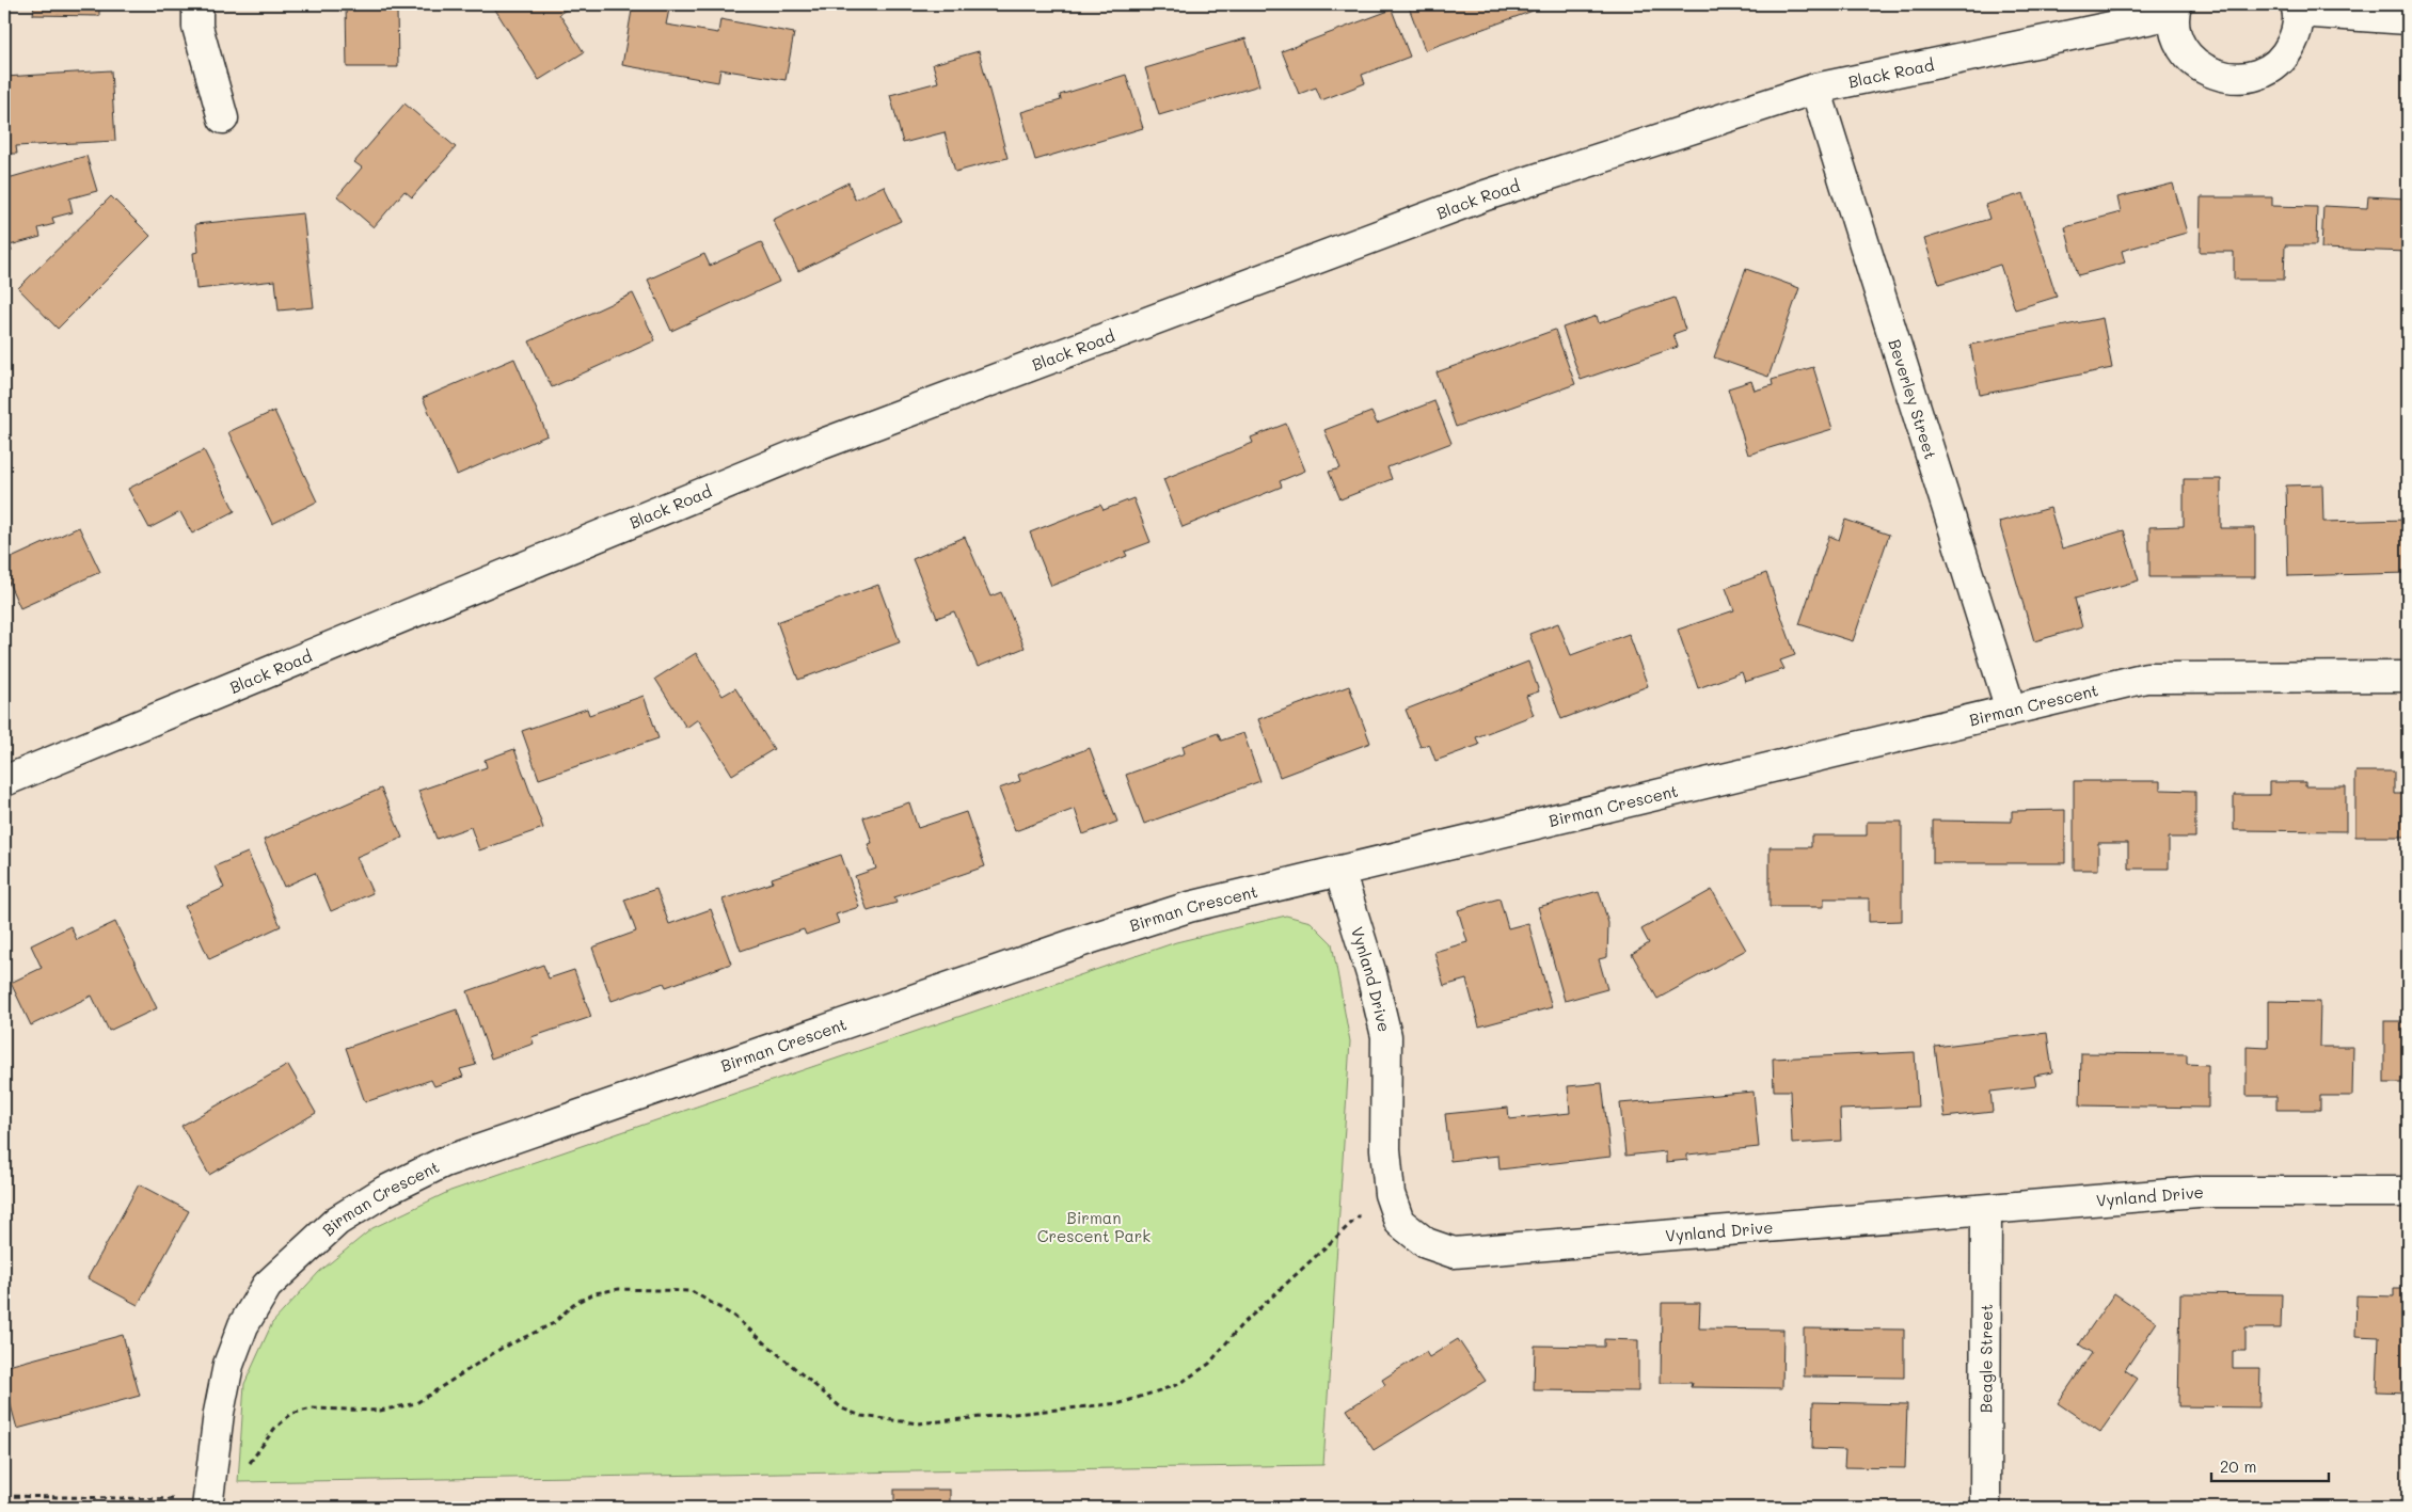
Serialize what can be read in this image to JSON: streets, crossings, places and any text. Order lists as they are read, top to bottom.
{
  "streets": {
    "street": [
      "Black Road",
      "Beverley Street",
      "Birman Crescent",
      "Vynland Drive",
      "Beagle Street"
    ]
  },
  "crossings": [
    ["Black Road", "Beverley Street"],
    ["Beverley Street", "Birman Crescent"],
    ["Birman Crescent", "Vynland Drive"],
    ["Vynland Drive", "Beagle Street"]
  ],
  "parks": ["Birman Crescent Park"],
  "scale_bar": "20 m"
}
